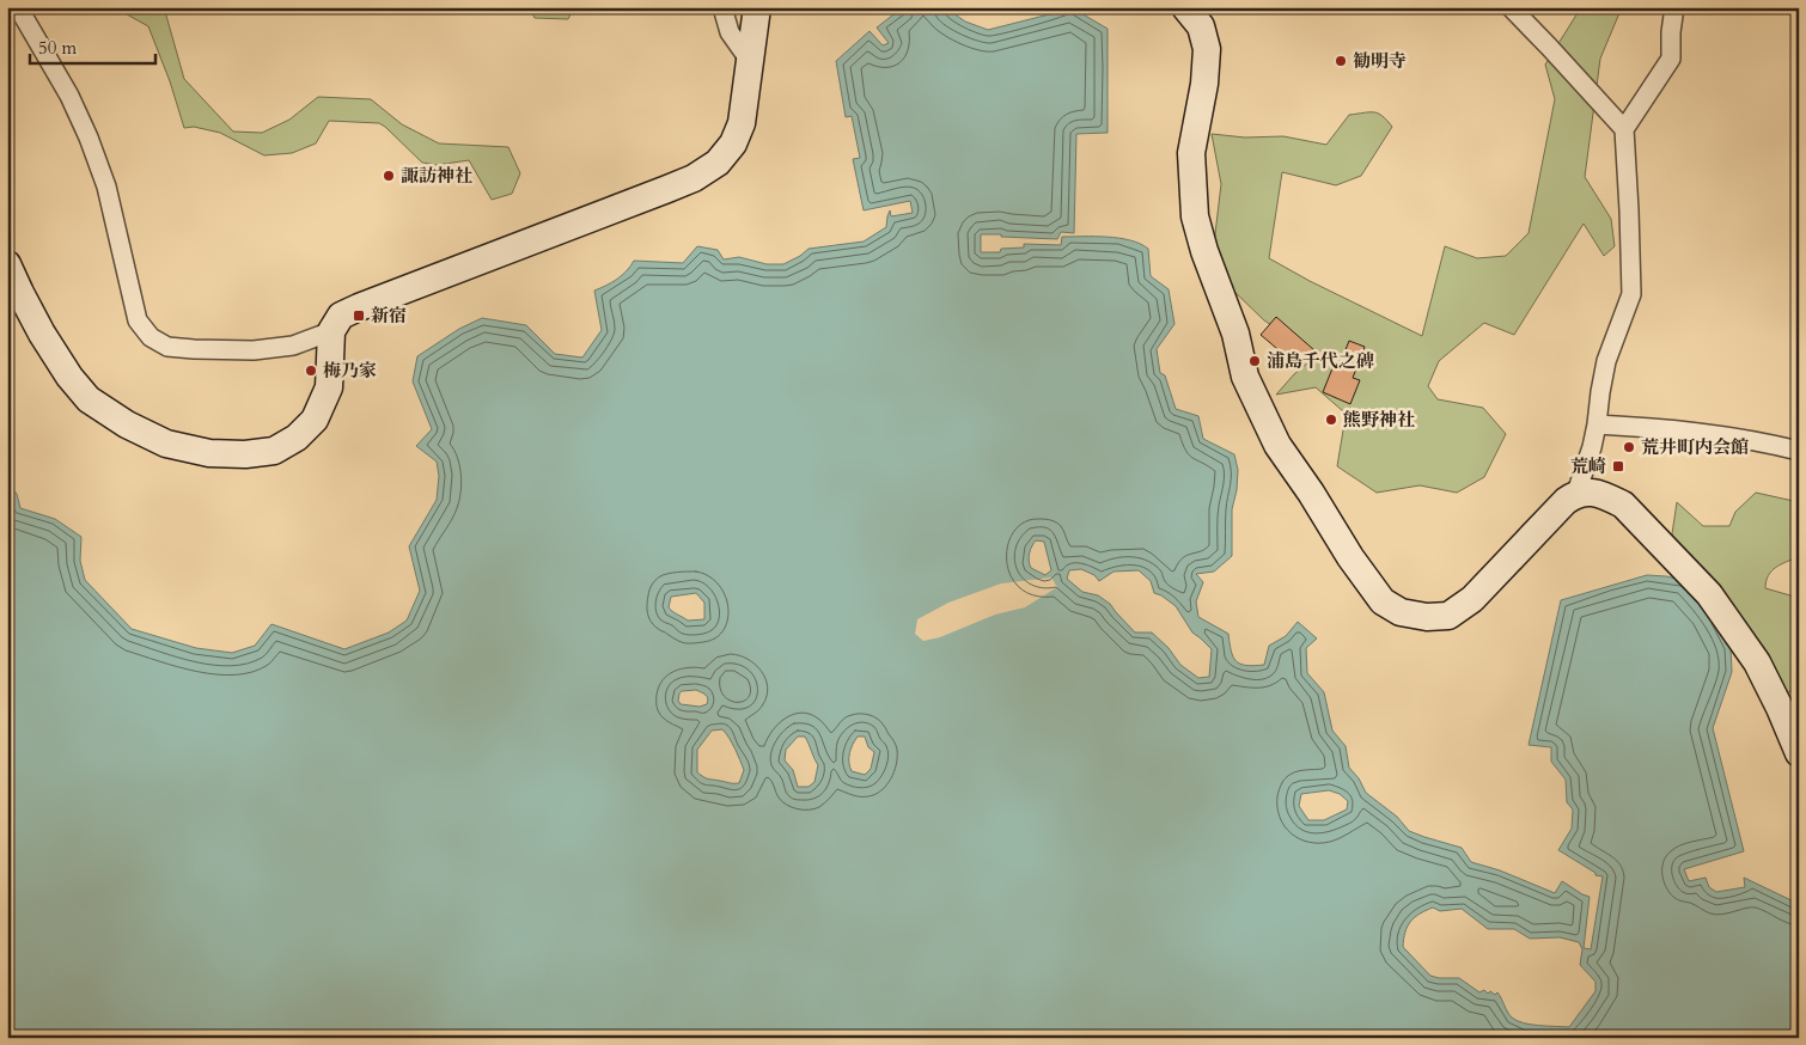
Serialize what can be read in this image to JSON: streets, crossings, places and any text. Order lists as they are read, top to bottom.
{
  "places": {
    "other": [
      "勧明寺",
      "諏訪神社",
      "浦島千代之碑",
      "梅乃家",
      "熊野神社",
      "荒井町内会館"
    ],
    "transit": ["新宿", "荒崎"]
  },
  "scale_bar": "50 m"
}
